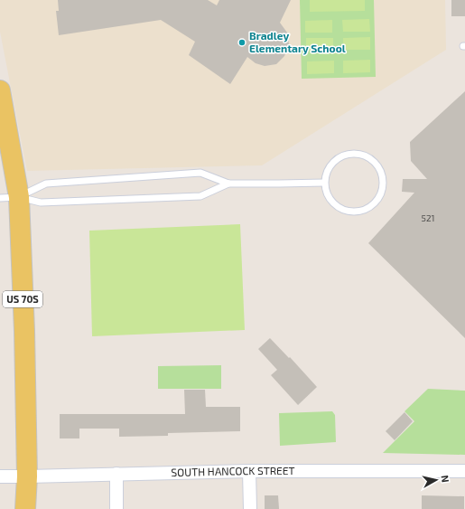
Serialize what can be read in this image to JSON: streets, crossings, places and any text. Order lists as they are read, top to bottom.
{
  "streets": {
    "main road": ["US 70S"],
    "street": ["SOUTH HANCOCK STREET"]
  },
  "crossings": [
    ["US 70S", "SOUTH HANCOCK STREET"]
  ],
  "places": ["Bradley Elementary School"],
  "house_numbers": ["521"],
  "north": "right"
}
